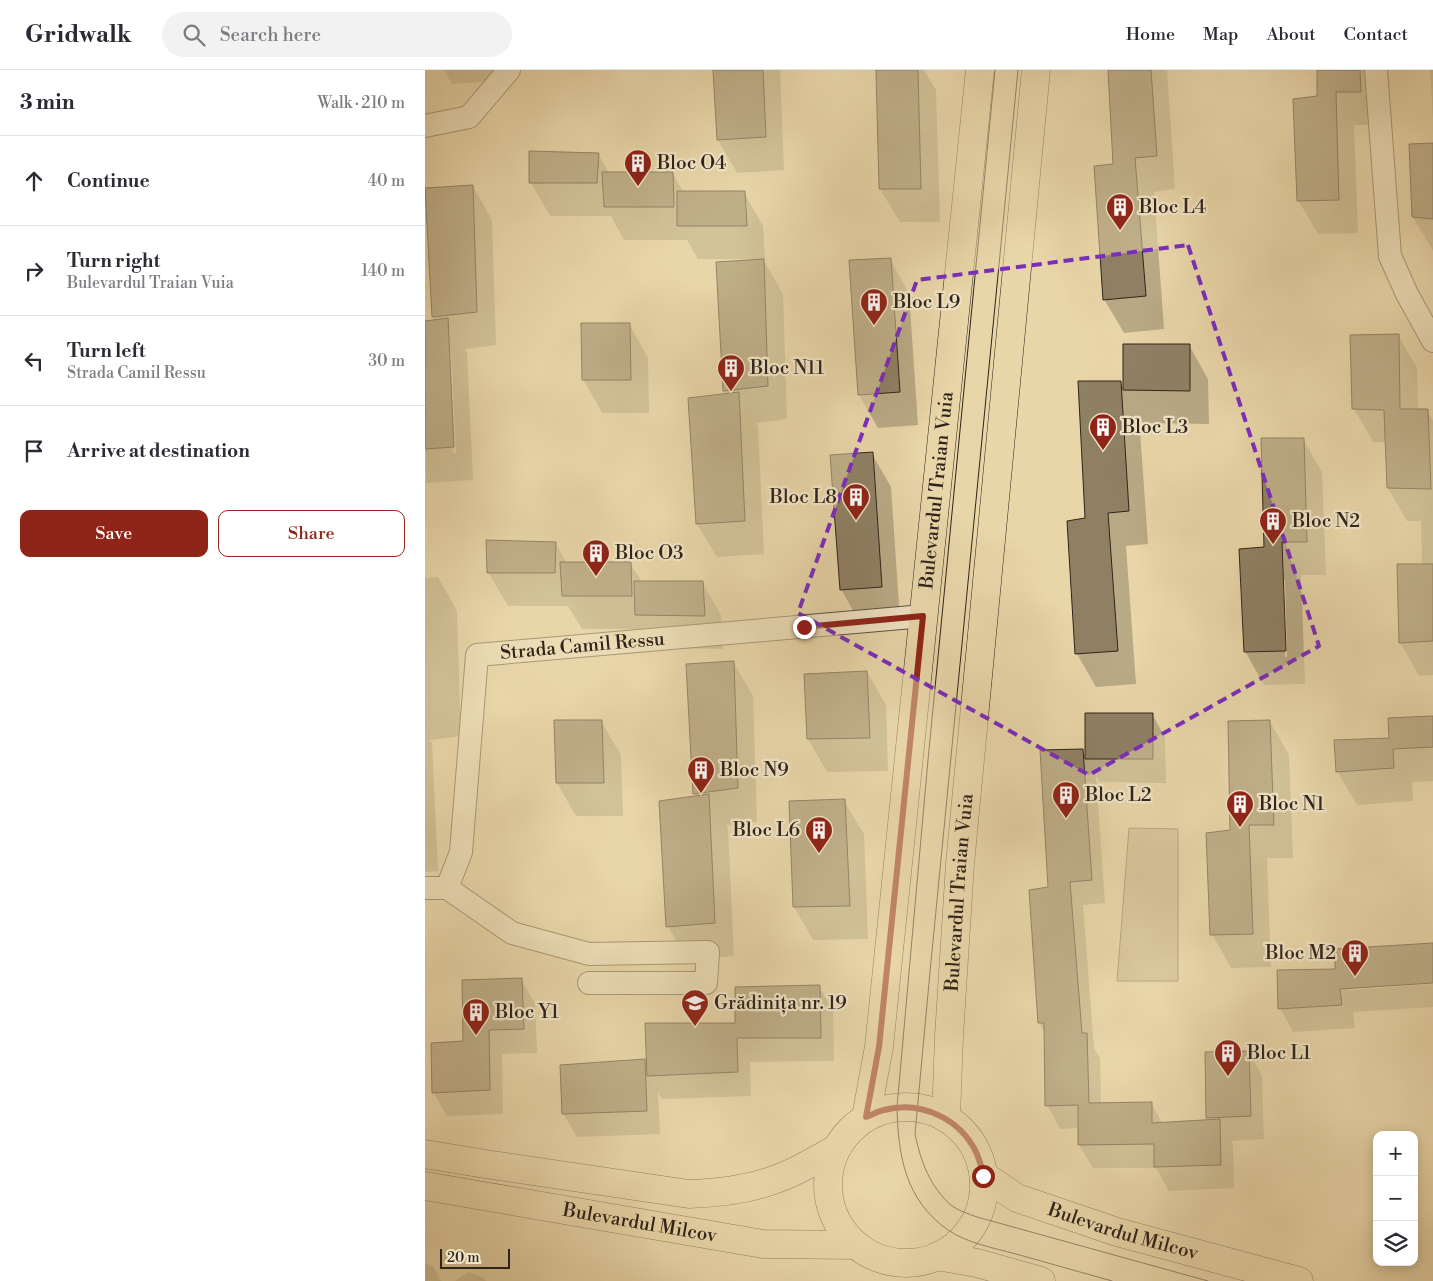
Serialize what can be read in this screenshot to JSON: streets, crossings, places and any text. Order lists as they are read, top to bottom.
{
  "streets": {
    "main road": ["Bulevardul Traian Vuia", "Bulevardul Milcov"],
    "street": ["Strada Camil Ressu"]
  },
  "crossings": [
    ["Bulevardul Traian Vuia", "Strada Camil Ressu"],
    ["Bulevardul Traian Vuia", "Bulevardul Milcov"]
  ],
  "places": {
    "building": [
      "Bloc O4",
      "Bloc L4",
      "Bloc L9",
      "Bloc N11",
      "Bloc L3",
      "Bloc L8",
      "Bloc N2",
      "Bloc O3",
      "Bloc N9",
      "Bloc L2",
      "Bloc N1",
      "Bloc L6",
      "Bloc M2",
      "Bloc Y1",
      "Bloc L1"
    ],
    "school or university": ["Grădinița nr. 19"]
  },
  "scale_bar": "20 m",
  "page": {
    "header": "Gridwalk",
    "search": "Search here",
    "nav": [
      "Home",
      "Map",
      "About",
      "Contact"
    ],
    "heading": ["3 min", "Walk · 210 m"],
    "list": [
      ["Continue", "40 m"],
      ["Turn right", "Bulevardul Traian Vuia", "140 m"],
      ["Turn left", "Strada Camil Ressu", "30 m"],
      "Arrive at destination"
    ],
    "buttons": ["Save", "Share"],
    "map_buttons": ["+", "−"],
    "scale": "20 m"
  }
}
